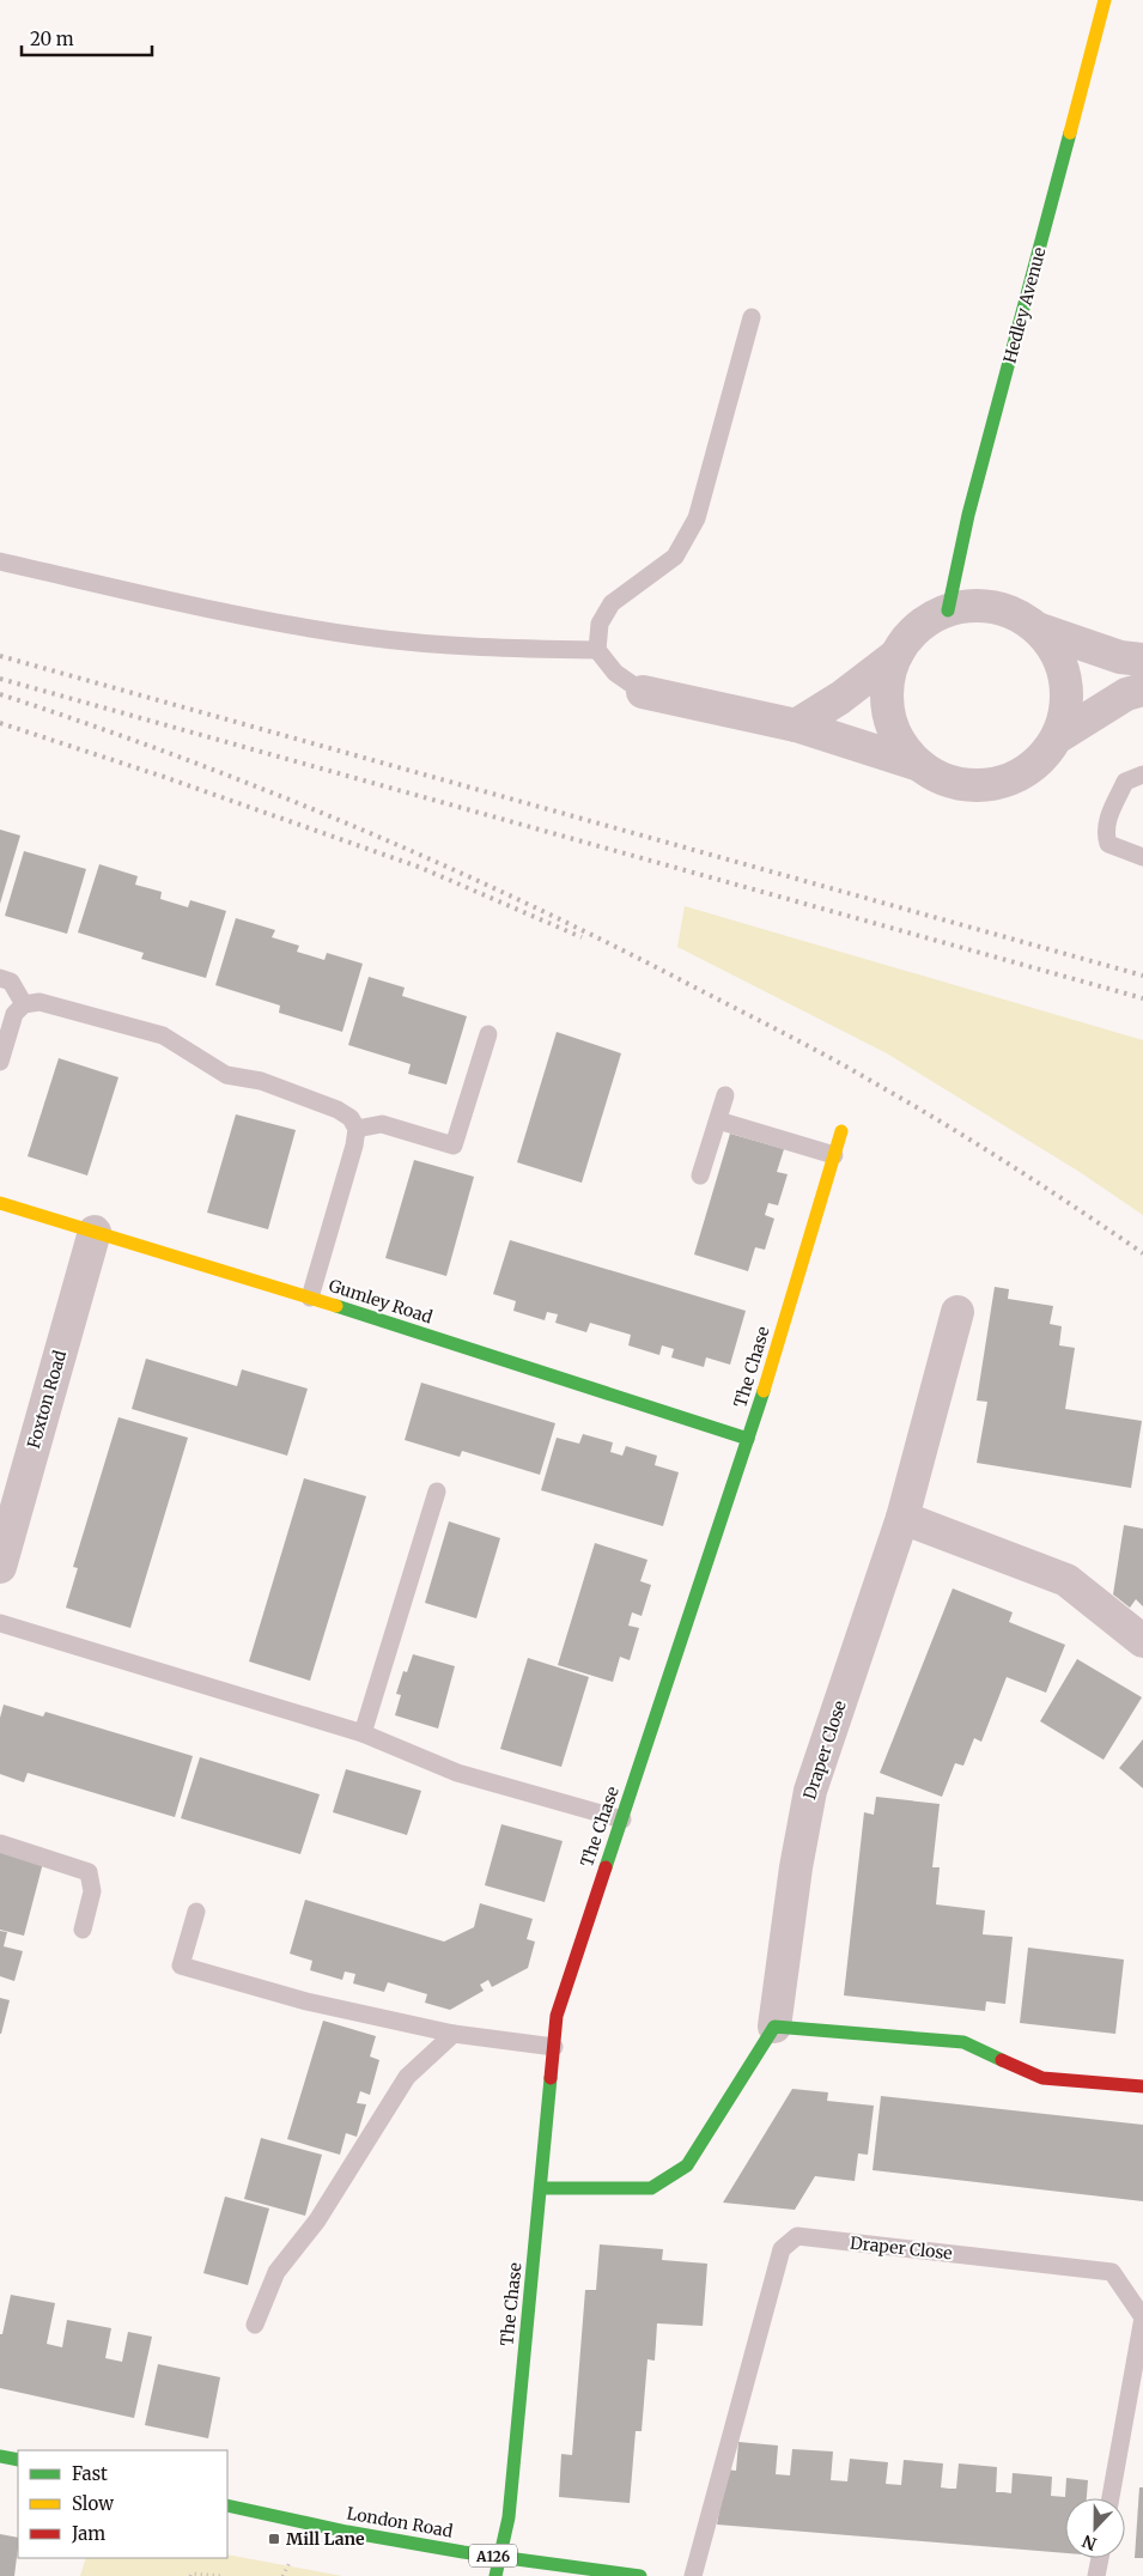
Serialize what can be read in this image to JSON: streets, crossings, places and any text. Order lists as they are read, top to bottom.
{
  "streets": {
    "street": [
      "Hedley Avenue",
      "Gumley Road",
      "The Chase",
      "Foxton Road",
      "Draper Close",
      "London Road",
      "A126"
    ]
  },
  "crossings": [
    ["Gumley Road", "The Chase"],
    ["Gumley Road", "Foxton Road"],
    ["The Chase", "Draper Close"],
    ["The Chase", "London Road"]
  ],
  "places": {
    "transit": ["Mill Lane"]
  },
  "legend": ["Fast", "Slow", "Jam"],
  "scale_bar": "20 m",
  "north": "bottom"
}
